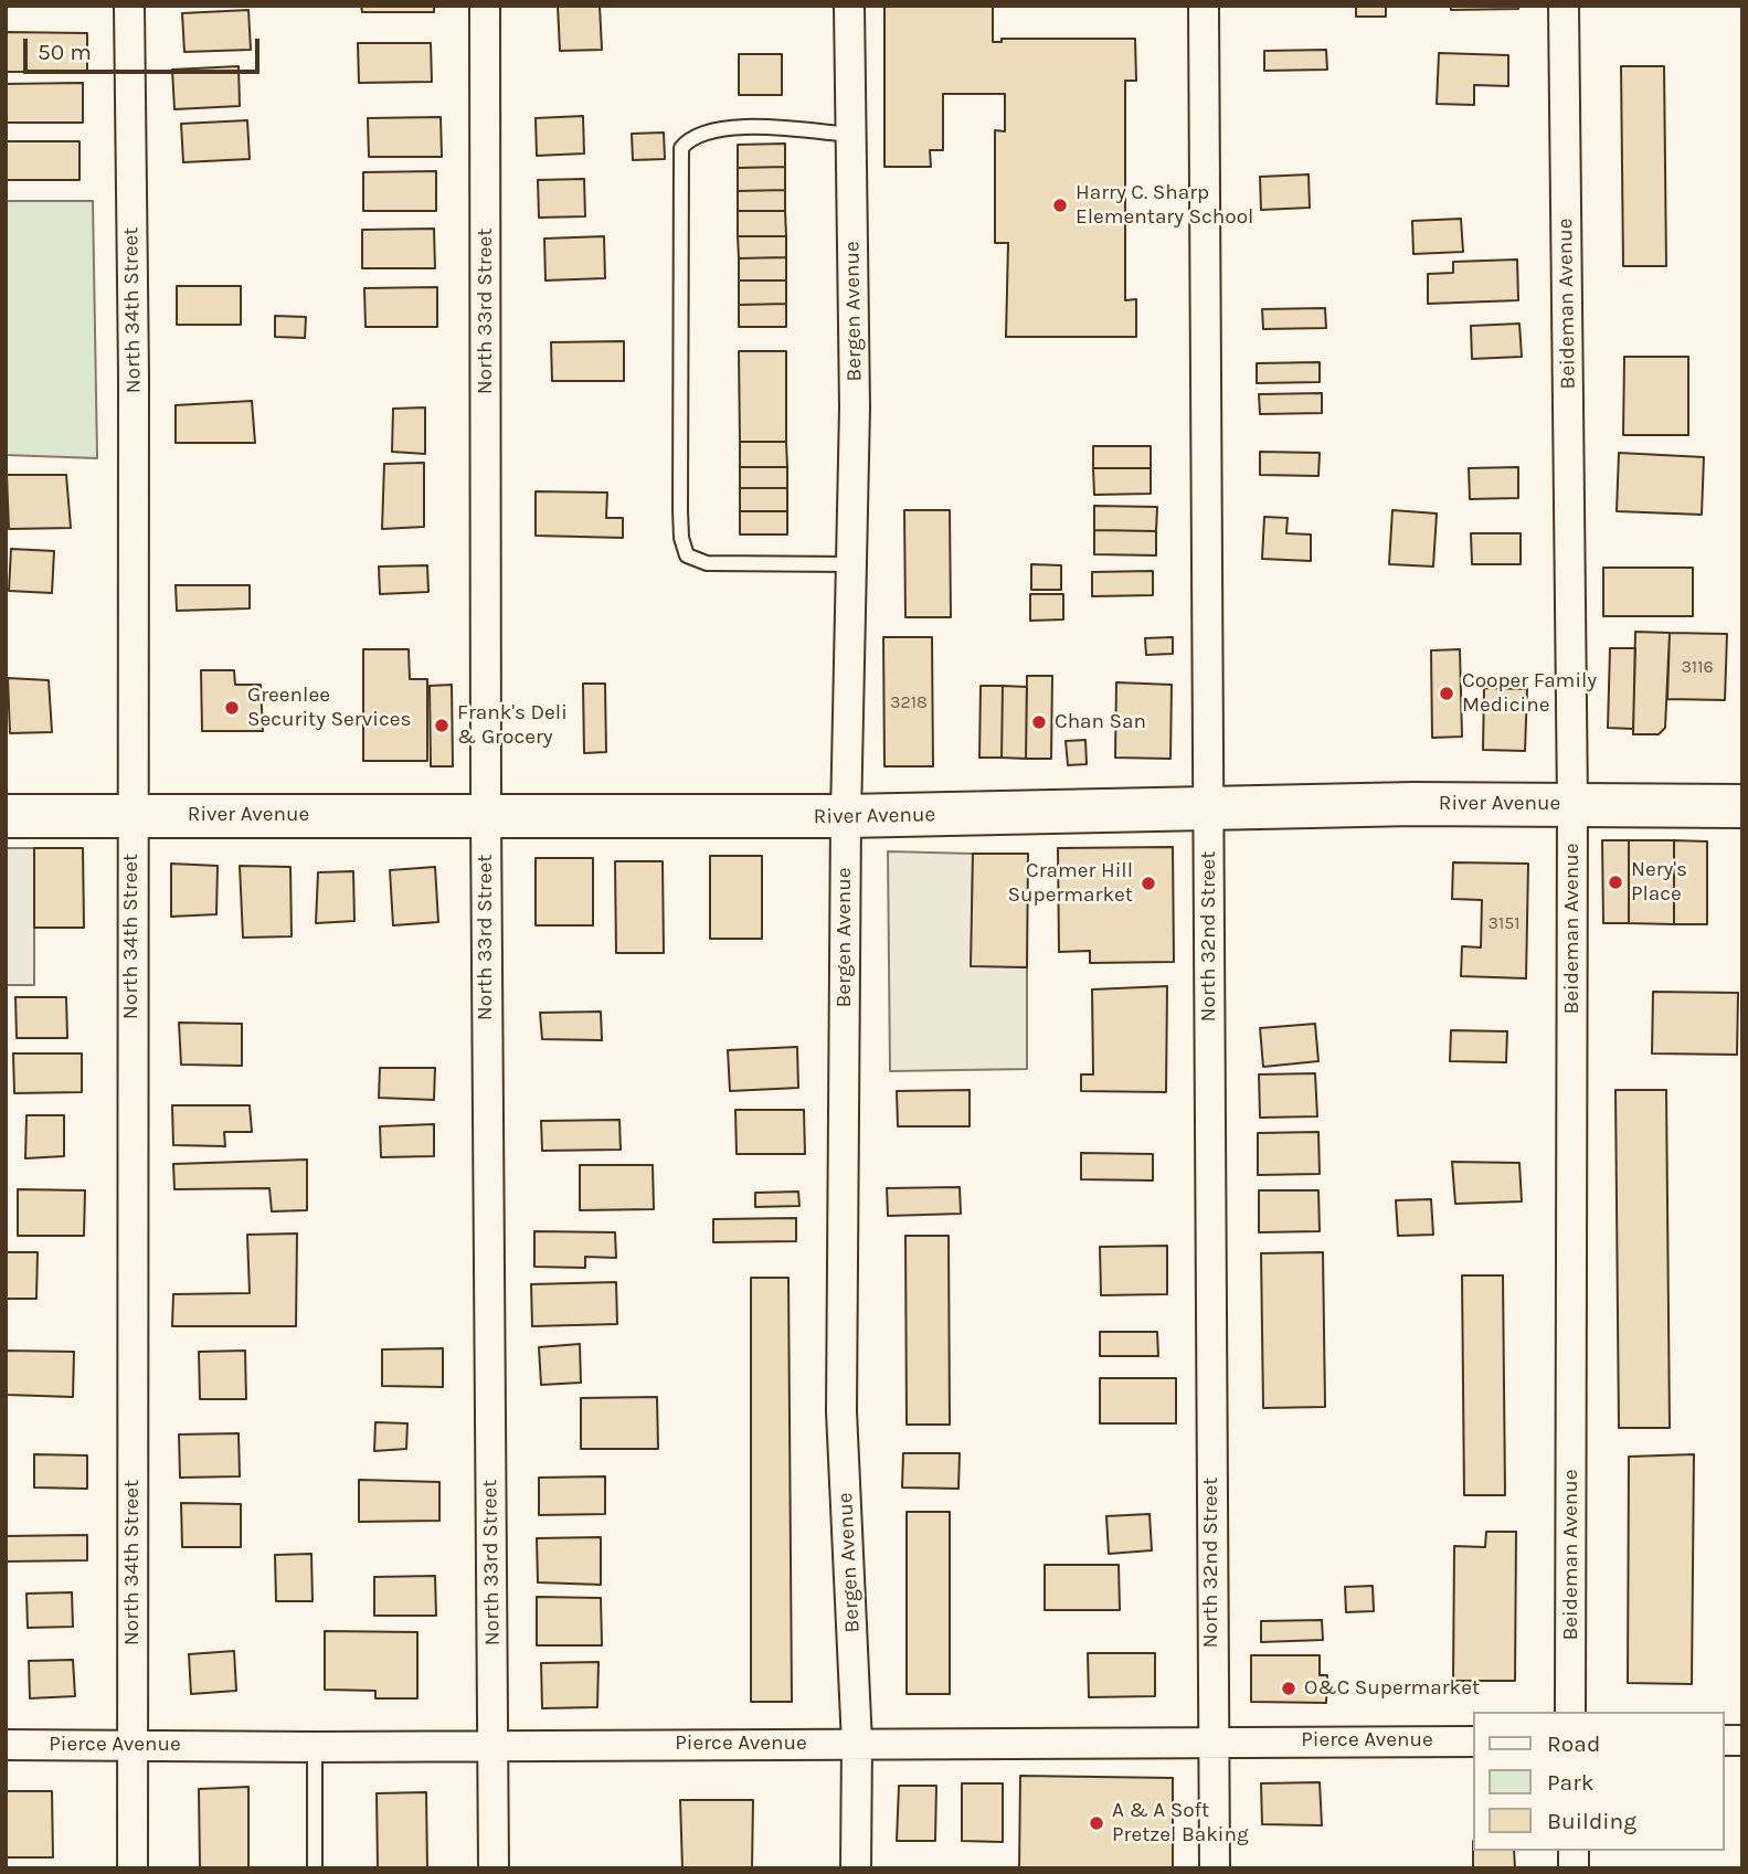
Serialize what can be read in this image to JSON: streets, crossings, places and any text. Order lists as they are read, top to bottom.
{
  "streets": {
    "main road": ["River Avenue"],
    "street": [
      "Beideman Avenue",
      "North 34th Street",
      "North 33rd Street",
      "Bergen Avenue",
      "North 32nd Street",
      "Pierce Avenue"
    ]
  },
  "crossings": [
    ["Beideman Avenue", "River Avenue"],
    ["North 34th Street", "River Avenue"],
    ["North 34th Street", "Pierce Avenue"],
    ["North 33rd Street", "River Avenue"],
    ["North 33rd Street", "Pierce Avenue"],
    ["Bergen Avenue", "River Avenue"],
    ["Bergen Avenue", "Pierce Avenue"],
    ["River Avenue", "North 32nd Street"],
    ["North 32nd Street", "Pierce Avenue"]
  ],
  "places": [
    "Harry C. Sharp Elementary School",
    "Cooper Family Medicine",
    "Greenlee Security Services",
    "Chan San",
    "Frank's Deli & Grocery",
    "Nery's Place",
    "Cramer Hill Supermarket",
    "O&C Supermarket",
    "A & A Soft Pretzel Baking"
  ],
  "house_numbers": ["3116", "3218", "3151"],
  "legend": ["Road", "Park", "Building"],
  "scale_bar": "50 m"
}
